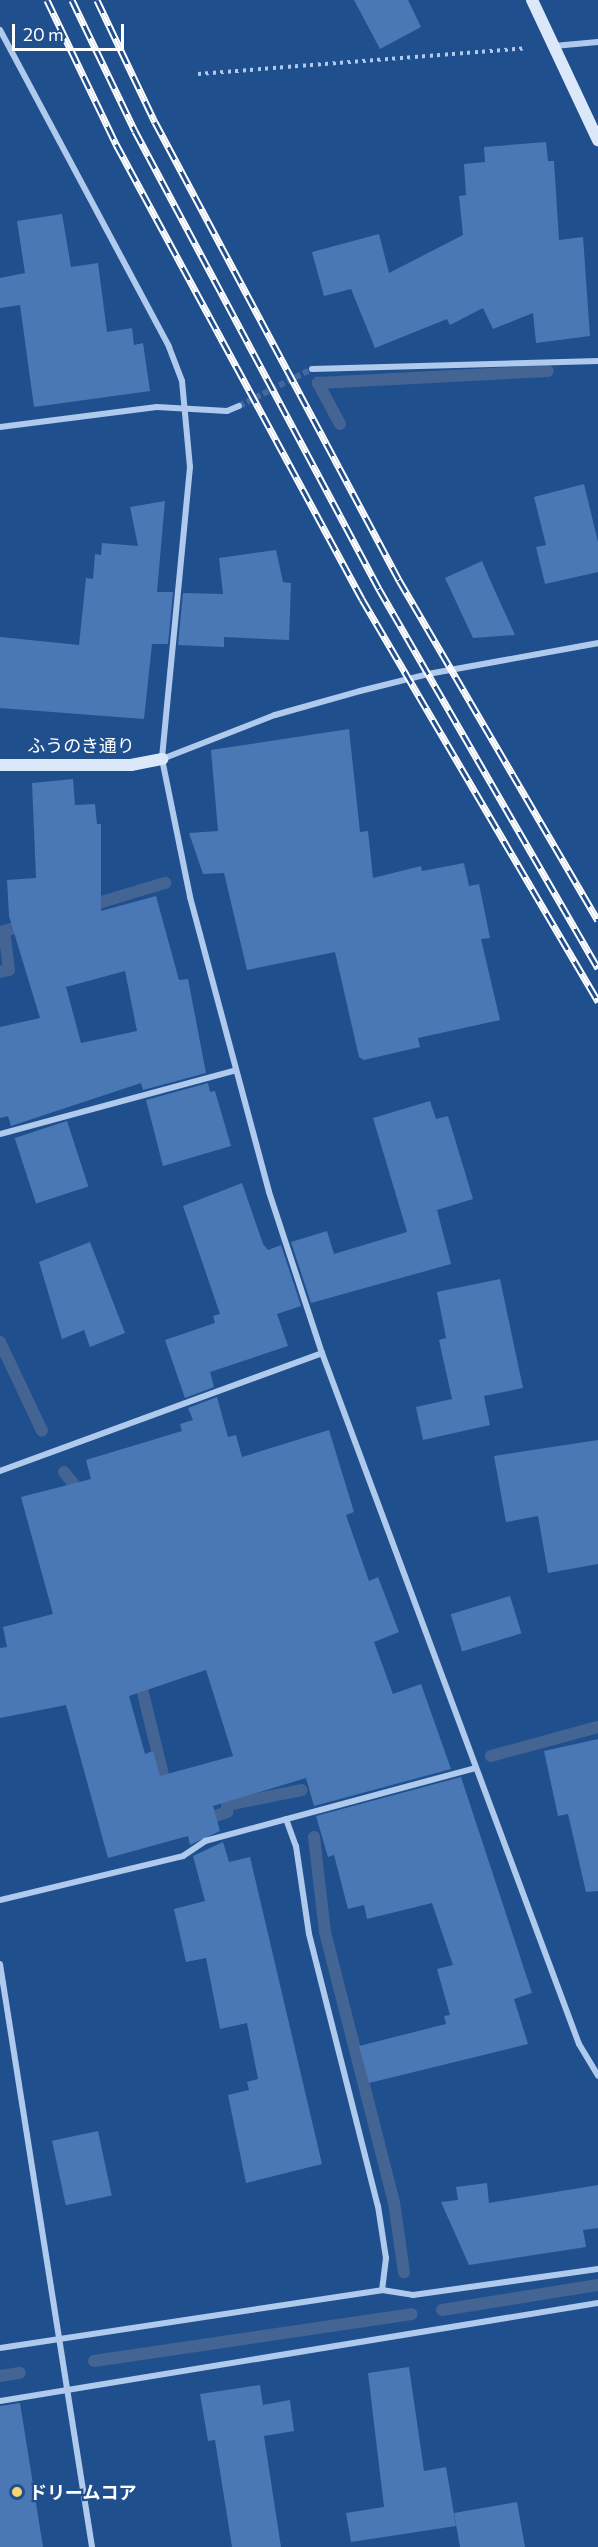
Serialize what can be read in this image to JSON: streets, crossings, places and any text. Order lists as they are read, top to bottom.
{
  "streets": {
    "street": ["ふうのき通り"]
  },
  "places": ["ドリームコア"],
  "scale_bar": "20 m"
}
